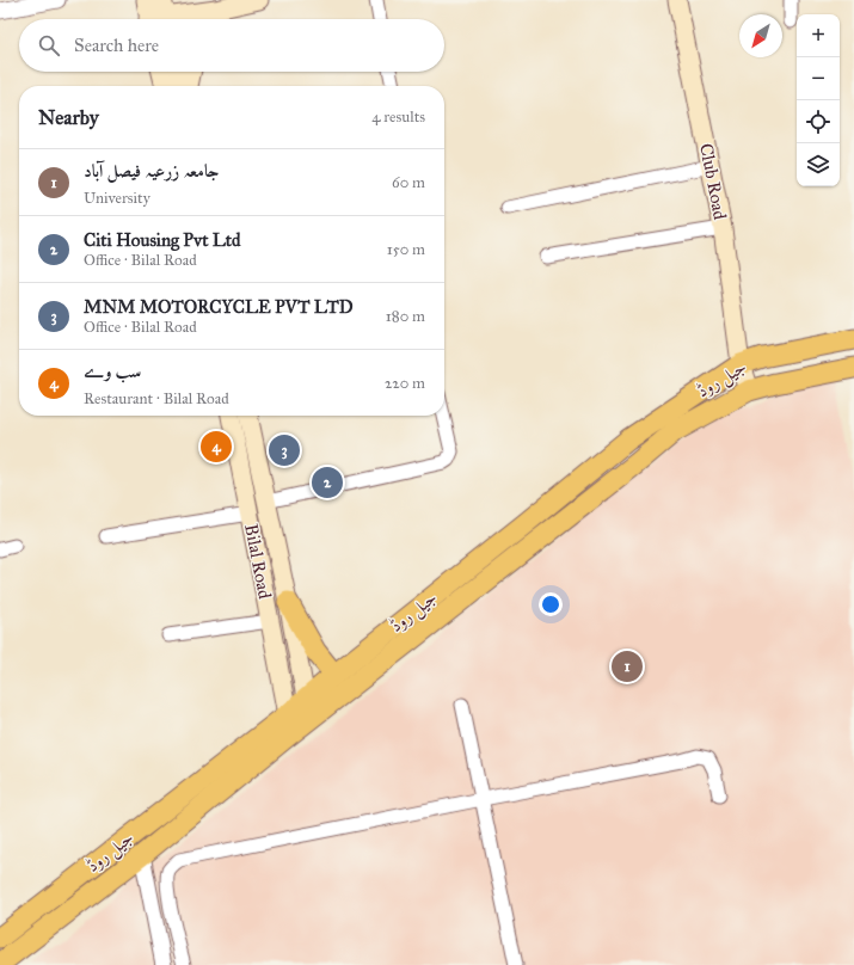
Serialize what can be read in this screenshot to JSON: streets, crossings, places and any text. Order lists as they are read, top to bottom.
{
  "streets": {
    "main road": ["Club Road", "جیل روڈ", "Bilal Road"]
  },
  "crossings": [
    ["Club Road", "جیل روڈ"],
    ["جیل روڈ", "Bilal Road"]
  ],
  "north": "bottom left",
  "page": {
    "map_buttons": ["+", "−"],
    "search": "Search here",
    "heading": ["Nearby", "4 results"],
    "list": [
      {
        "mark": "1",
        "name": "جامعہ زرعیہ فیصل آباد",
        "note": "University",
        "value": "60 m"
      },
      {
        "mark": "2",
        "name": "Citi Housing Pvt Ltd",
        "note": "Office · Bilal Road",
        "value": "150 m"
      },
      {
        "mark": "3",
        "name": "MNM MOTORCYCLE PVT LTD",
        "note": "Office · Bilal Road",
        "value": "180 m"
      },
      {
        "mark": "4",
        "name": "سب وے",
        "note": "Restaurant · Bilal Road",
        "value": "220 m"
      }
    ],
    "pins": [
      "4",
      "3",
      "2",
      "1"
    ]
  }
}
